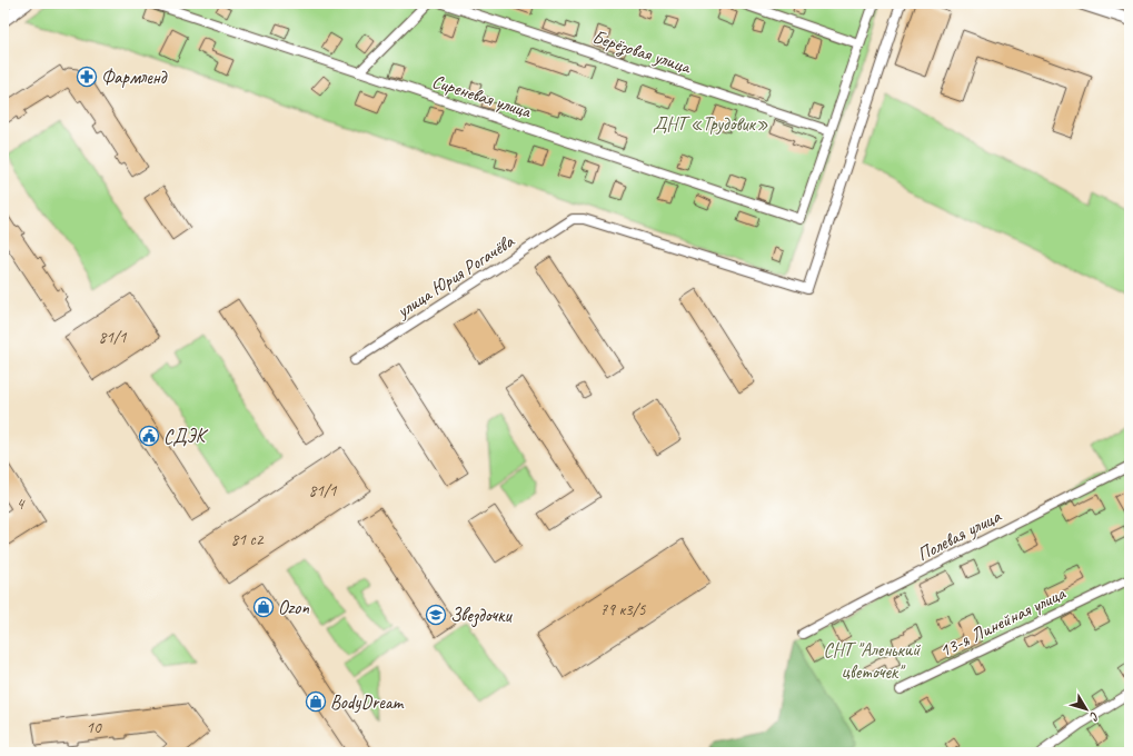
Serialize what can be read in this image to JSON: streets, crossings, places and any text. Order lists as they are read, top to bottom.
{
  "streets": {
    "street": [
      "Берёзовая улица",
      "Сиреневая улица",
      "улица Юрия Рогачёва",
      "Полевая улица",
      "13-я Линейная улица"
    ]
  },
  "crossings": [
    ["Берёзовая улица", "Сиреневая улица"]
  ],
  "parks": ["ДНТ «Трудовик»", "СНТ \"Аленький цветочек\""],
  "places": {
    "pharmacy": ["Фармленд"],
    "public building": ["СДЭК"],
    "shop": ["Ozon", "BodyDream"],
    "school or university": ["Звездочки"]
  },
  "house_numbers": [
    "81/1",
    "81/1",
    "4",
    "81 с2",
    "79 к3/5",
    "10"
  ],
  "north": "bottom right"
}
